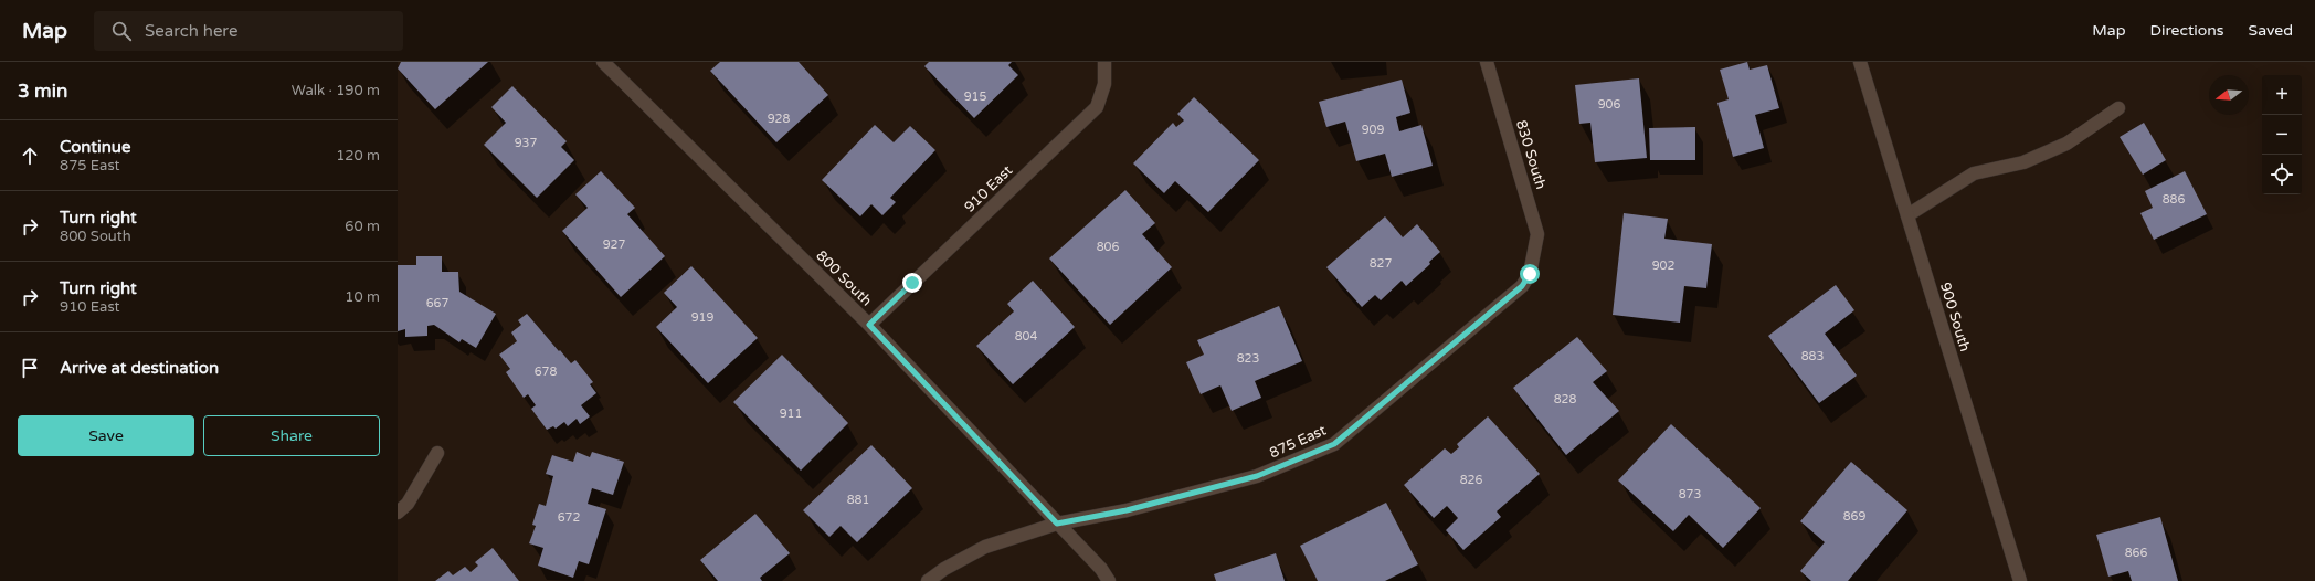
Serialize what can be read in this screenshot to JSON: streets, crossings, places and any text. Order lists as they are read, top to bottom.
{
  "streets": {
    "street": [
      "830 South",
      "910 East",
      "800 South",
      "900 South",
      "875 East"
    ]
  },
  "crossings": [
    ["830 South", "875 East"],
    ["910 East", "800 South"],
    ["800 South", "875 East"]
  ],
  "house_numbers": [
    "915",
    "906",
    "928",
    "909",
    "937",
    "886",
    "927",
    "806",
    "827",
    "902",
    "667",
    "919",
    "804",
    "883",
    "823",
    "678",
    "828",
    "911",
    "826",
    "873",
    "881",
    "869",
    "672",
    "866"
  ],
  "north": "left",
  "page": {
    "header": "Map",
    "search": "Search here",
    "nav": ["Map", "Directions", "Saved"],
    "heading": ["3 min", "Walk · 190 m"],
    "map_buttons": ["+", "−"],
    "list": [
      ["Continue", "875 East", "120 m"],
      ["Turn right", "800 South", "60 m"],
      ["Turn right", "910 East", "10 m"],
      "Arrive at destination"
    ],
    "buttons": ["Save", "Share"]
  }
}
